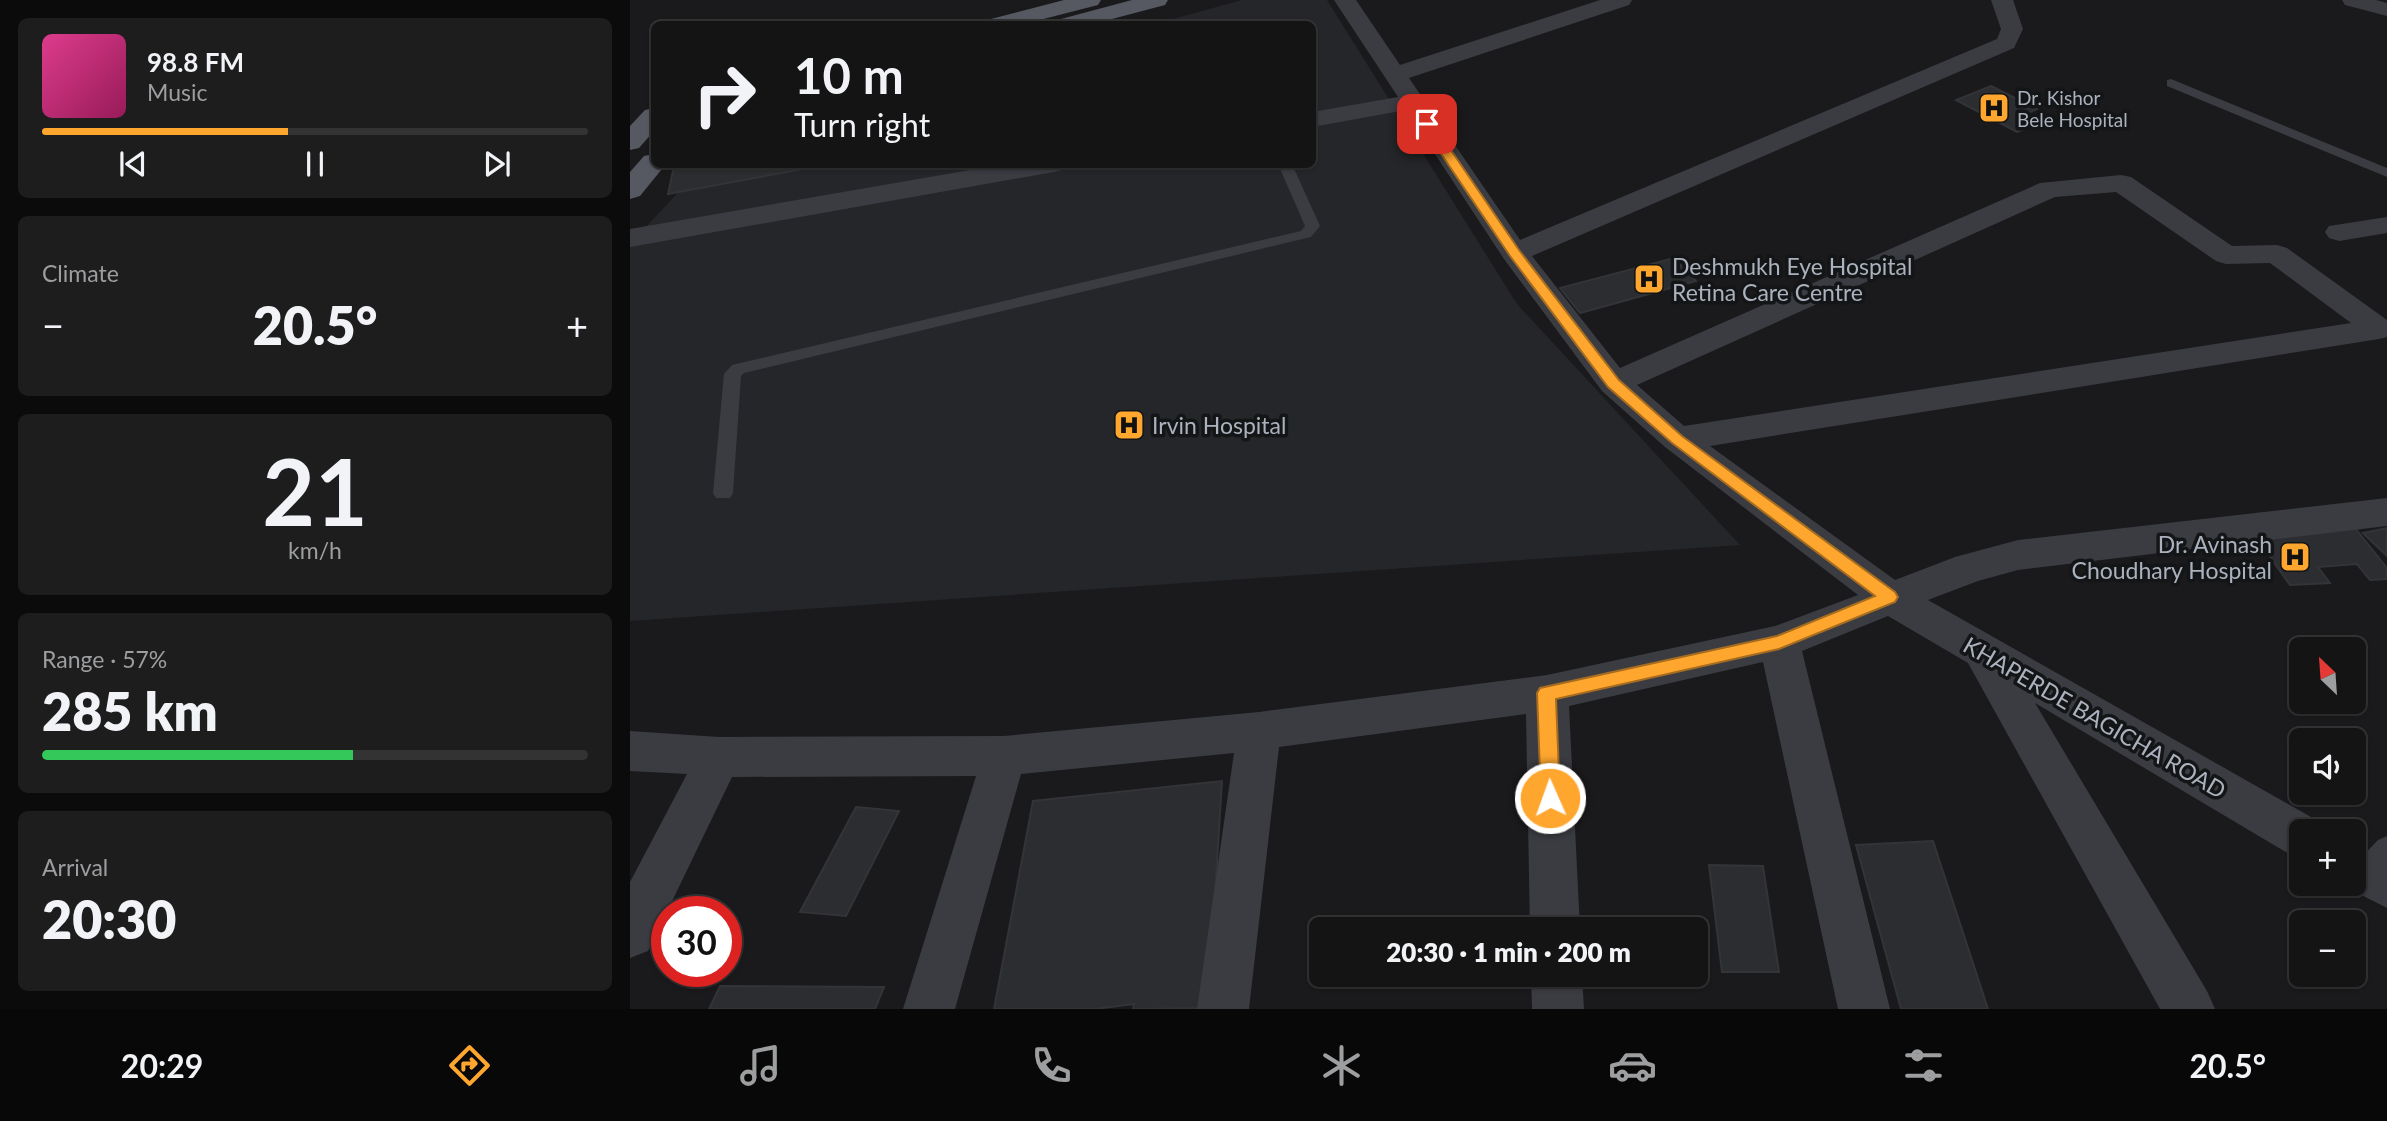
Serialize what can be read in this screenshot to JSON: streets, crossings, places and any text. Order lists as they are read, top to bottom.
{
  "streets": {
    "street": ["KHAPERDE BAGICHA ROAD"]
  },
  "places": {
    "hospital": [
      "Dr. Kishor Bele Hospital",
      "Deshmukh Eye Hospital Retina Care Centre",
      "Irvin Hospital",
      "Dr. Avinash Choudhary Hospital"
    ]
  },
  "north": "top left",
  "page": {
    "turn": ["10 m", "Turn right"],
    "song": ["98.8 FM", "Music"],
    "tile": [
      "Climate",
      ["21", "km/h"],
      ["Range · 57%", "285 km"],
      ["Arrival", "20:30"]
    ],
    "heat": ["−", "20.5°", "+"],
    "map_buttons": ["+", "−"],
    "limit": "30",
    "trip": "20:30 · 1 min · 200 m",
    "tabs": ["20:29", "20.5°"]
  }
}
